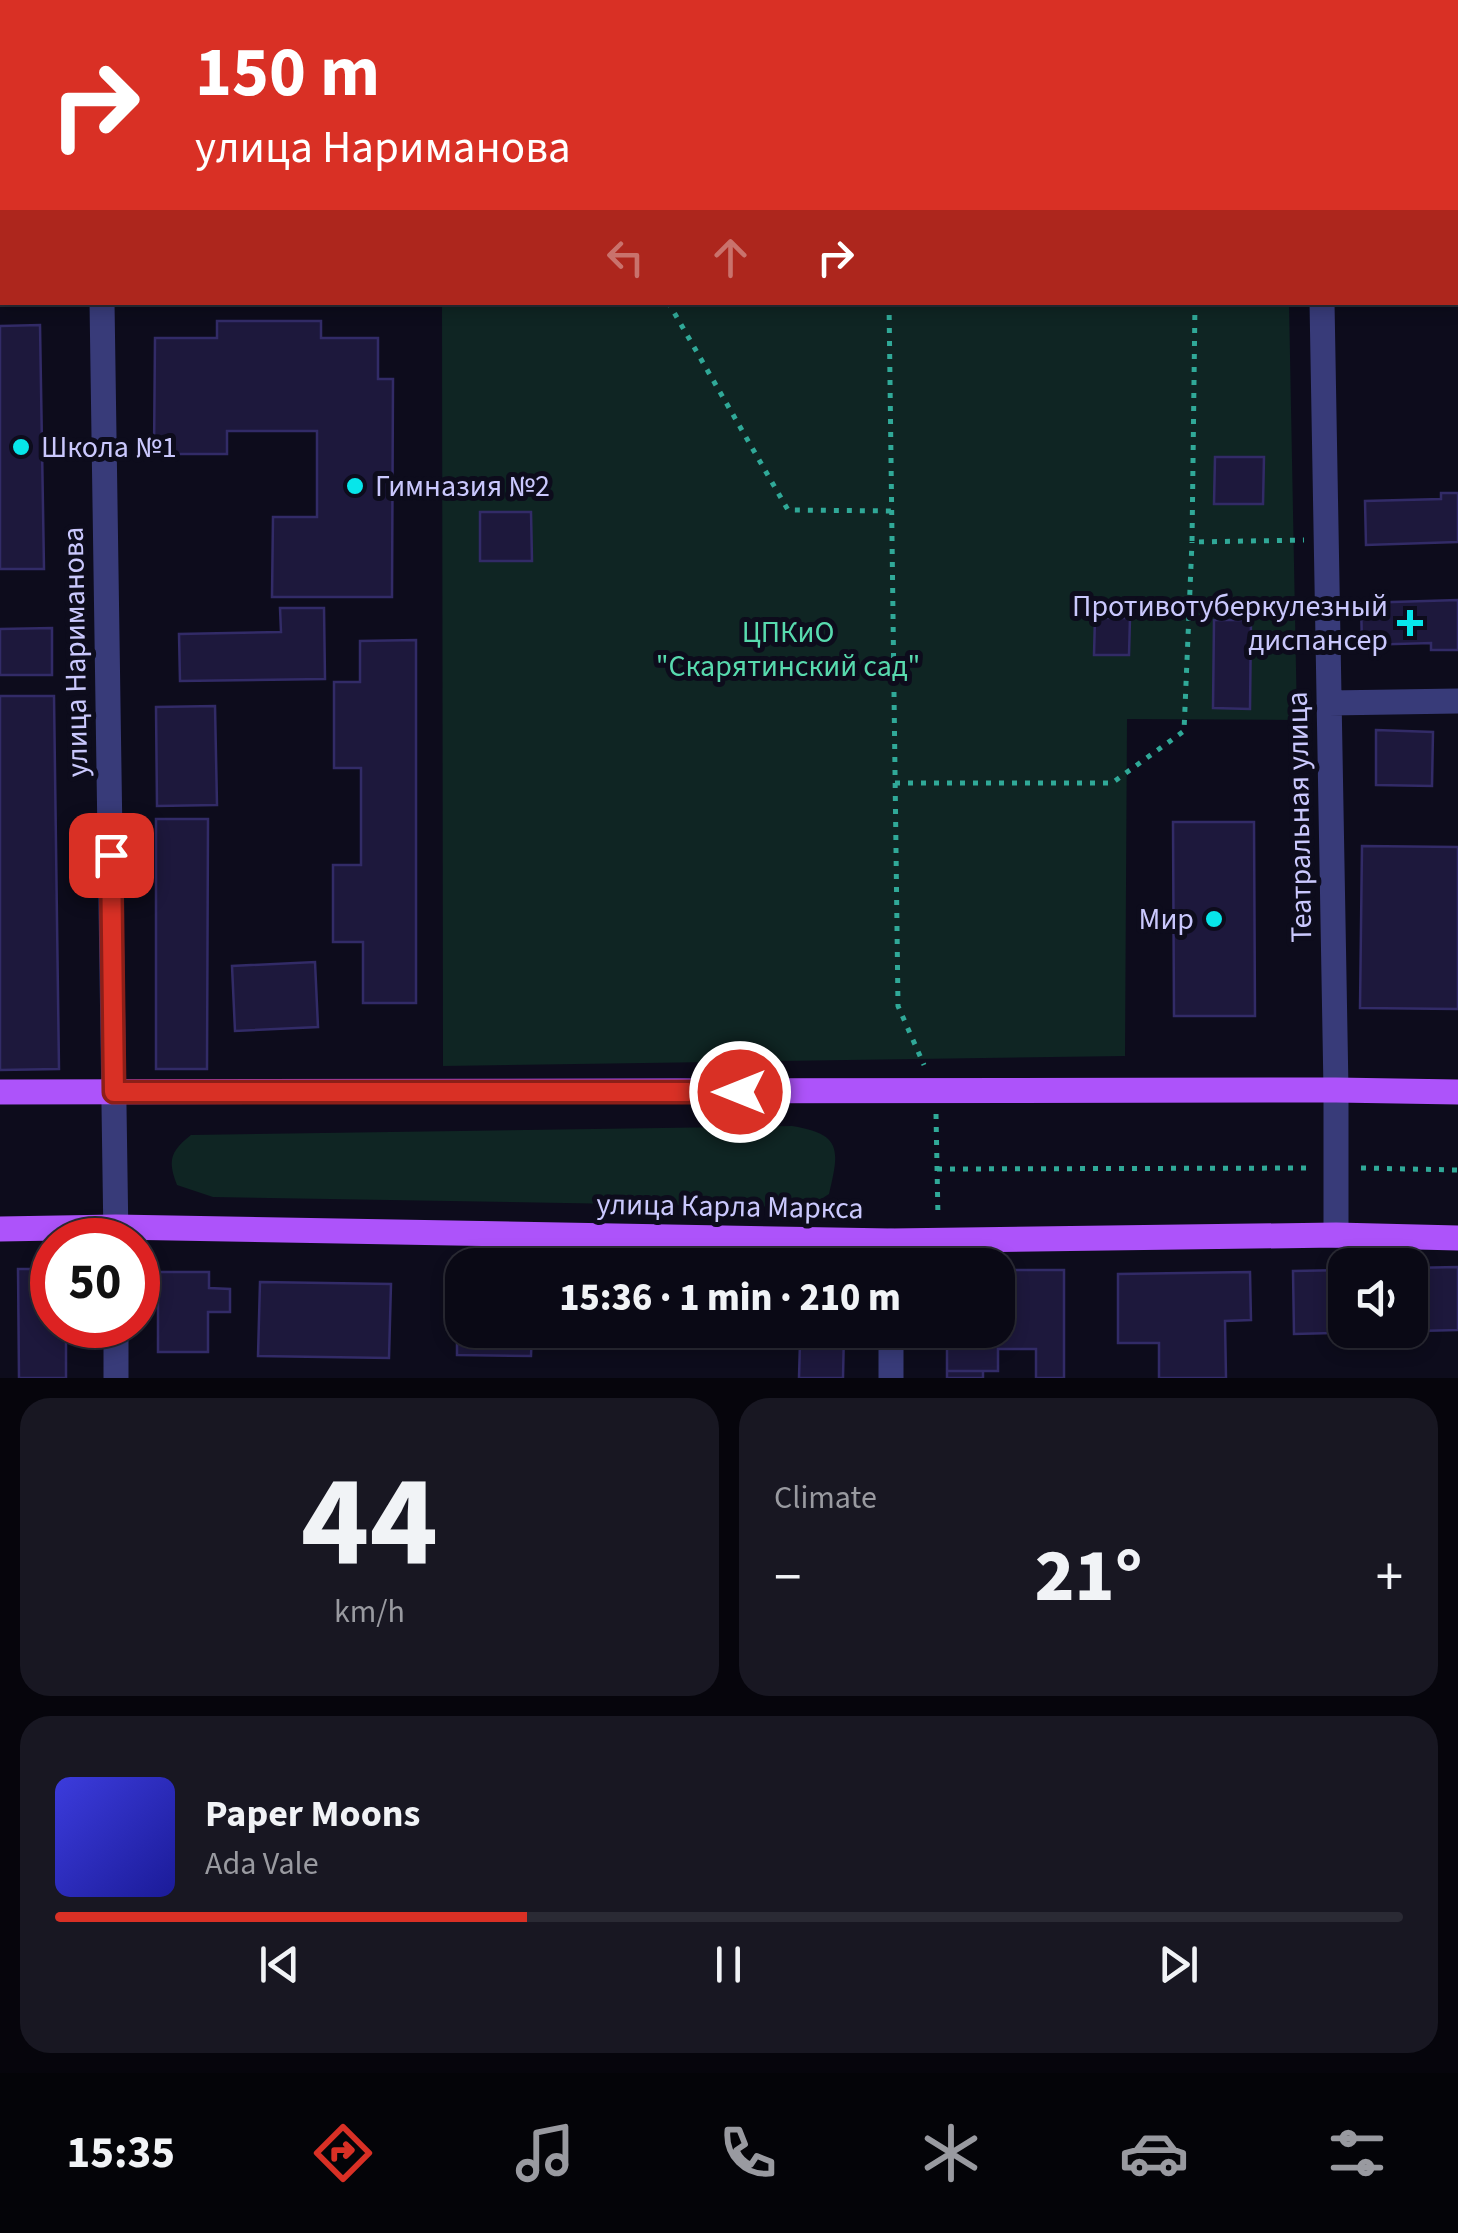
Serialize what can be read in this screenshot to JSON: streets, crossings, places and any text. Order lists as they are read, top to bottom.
{
  "streets": {
    "main road": ["улица Карла Маркса"],
    "street": ["улица Нариманова", "Театральная улица"]
  },
  "crossings": [
    ["Театральная улица", "улица Карла Маркса"]
  ],
  "parks": ["ЦПКиО \"Скарятинский сад\""],
  "places": {
    "other": ["Школа №1", "Гимназия №2", "Мир"],
    "health": ["Противотуберкулезный диспансер"]
  },
  "page": {
    "turn": ["150 m", "улица Нариманова"],
    "limit": "50",
    "trip": "15:36 · 1 min · 210 m",
    "tile": [
      ["44", "km/h"],
      "Climate"
    ],
    "heat": ["−", "21°", "+"],
    "song": ["Paper Moons", "Ada Vale"],
    "tabs": "15:35"
  }
}
